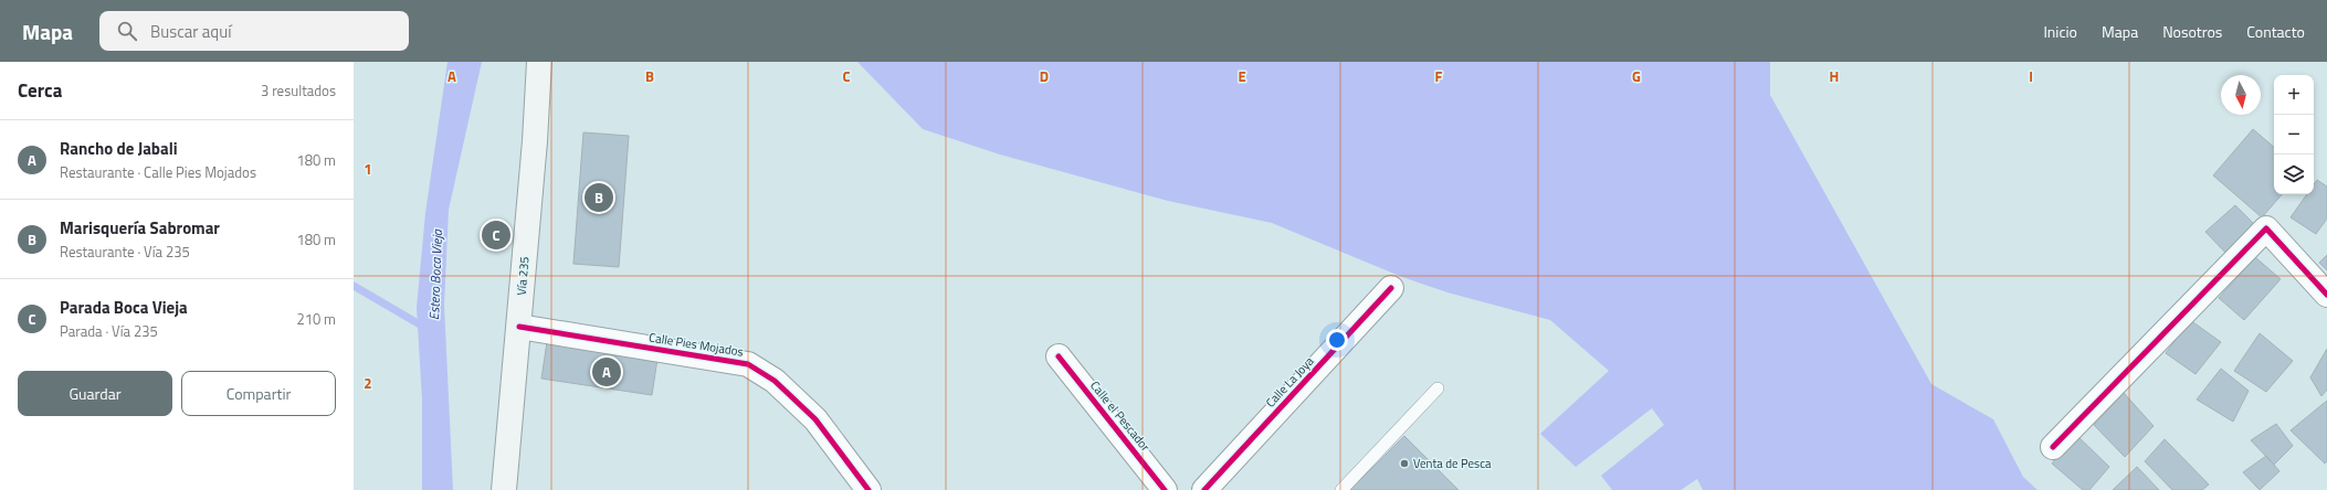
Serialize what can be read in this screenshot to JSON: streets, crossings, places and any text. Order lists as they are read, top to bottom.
{
  "streets": {
    "main road": ["Vía 235"],
    "street": ["Calle Pies Mojados", "Calle La Joya", "Calle el Pescador"]
  },
  "crossings": [
    ["Vía 235", "Calle Pies Mojados"]
  ],
  "water": ["Estero Boca Vieja"],
  "places": ["Venta de Pesca"],
  "north": "bottom",
  "page": {
    "header": "Mapa",
    "search": "Buscar aquí",
    "nav": [
      "Inicio",
      "Mapa",
      "Nosotros",
      "Contacto"
    ],
    "heading": ["Cerca", "3 resultados"],
    "map_buttons": ["+", "−"],
    "list": [
      {
        "mark": "A",
        "name": "Rancho de Jabali",
        "note": "Restaurante · Calle Pies Mojados",
        "value": "180 m"
      },
      {
        "mark": "B",
        "name": "Marisquería Sabromar",
        "note": "Restaurante · Vía 235",
        "value": "180 m"
      },
      {
        "mark": "C",
        "name": "Parada Boca Vieja",
        "note": "Parada · Vía 235",
        "value": "210 m"
      }
    ],
    "pins": ["B", "C", "A"],
    "buttons": ["Guardar", "Compartir"]
  },
  "grid": {
    "columns": [
      "A",
      "B",
      "C",
      "D",
      "E",
      "F",
      "G",
      "H",
      "I"
    ],
    "rows": ["1", "2"]
  }
}
